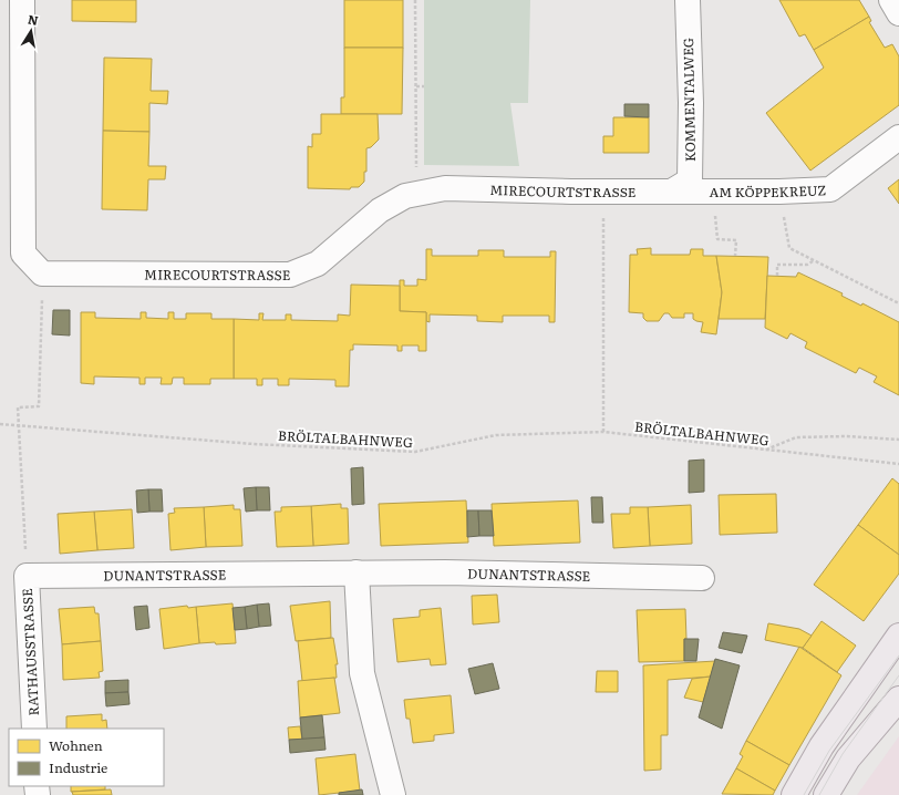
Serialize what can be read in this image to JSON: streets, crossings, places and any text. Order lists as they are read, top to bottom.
{
  "streets": {
    "street": [
      "KOMMENTALWEG",
      "AM KÖPPEKREUZ",
      "MIRECOURTSTRASSE",
      "DUNANTSTRASSE",
      "RATHAUSSTRASSE"
    ],
    "path": ["BRÖLTALBAHNWEG"]
  },
  "crossings": [
    ["KOMMENTALWEG", "AM KÖPPEKREUZ"],
    ["KOMMENTALWEG", "MIRECOURTSTRASSE"],
    ["AM KÖPPEKREUZ", "MIRECOURTSTRASSE"],
    ["DUNANTSTRASSE", "RATHAUSSTRASSE"]
  ],
  "legend": ["Wohnen", "Industrie"],
  "north": "top"
}
